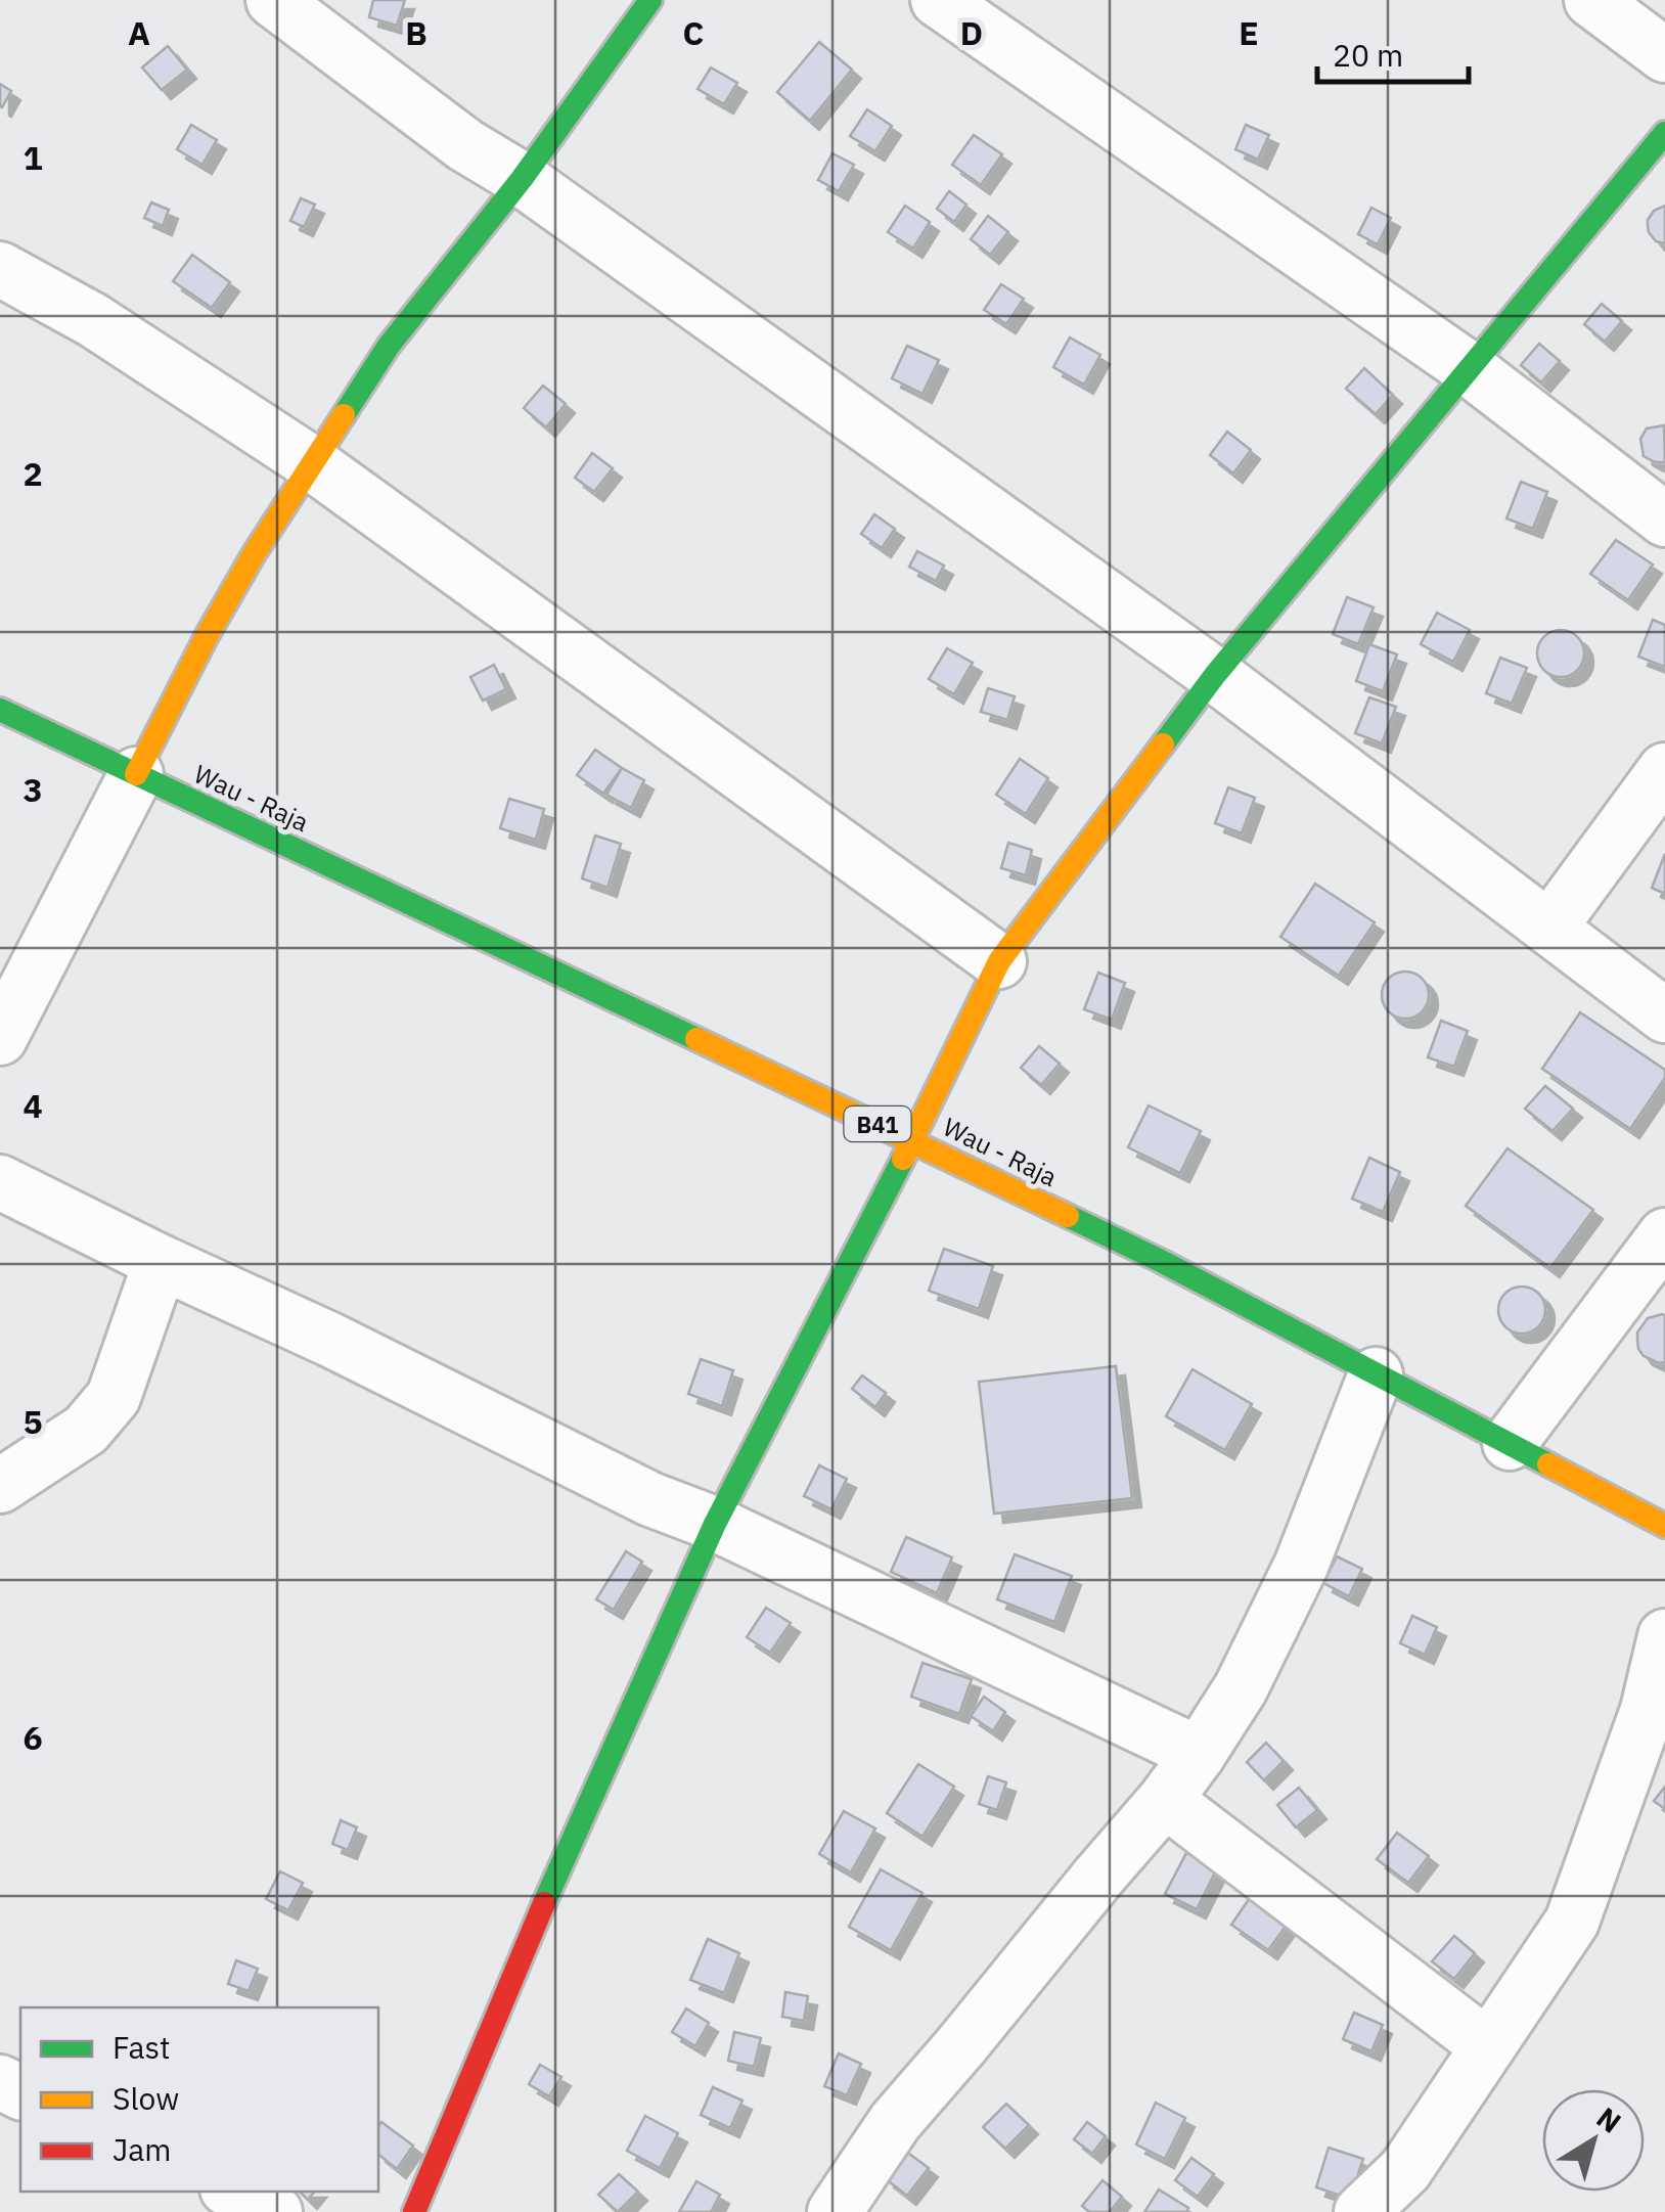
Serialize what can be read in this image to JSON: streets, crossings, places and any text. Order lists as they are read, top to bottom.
{
  "streets": {
    "street": ["Wau - Raja", "B41"]
  },
  "legend": ["Fast", "Slow", "Jam"],
  "scale_bar": "20 m",
  "north": "top right",
  "grid": {
    "columns": [
      "A",
      "B",
      "C",
      "D",
      "E"
    ],
    "rows": [
      "1",
      "2",
      "3",
      "4",
      "5",
      "6"
    ]
  }
}
